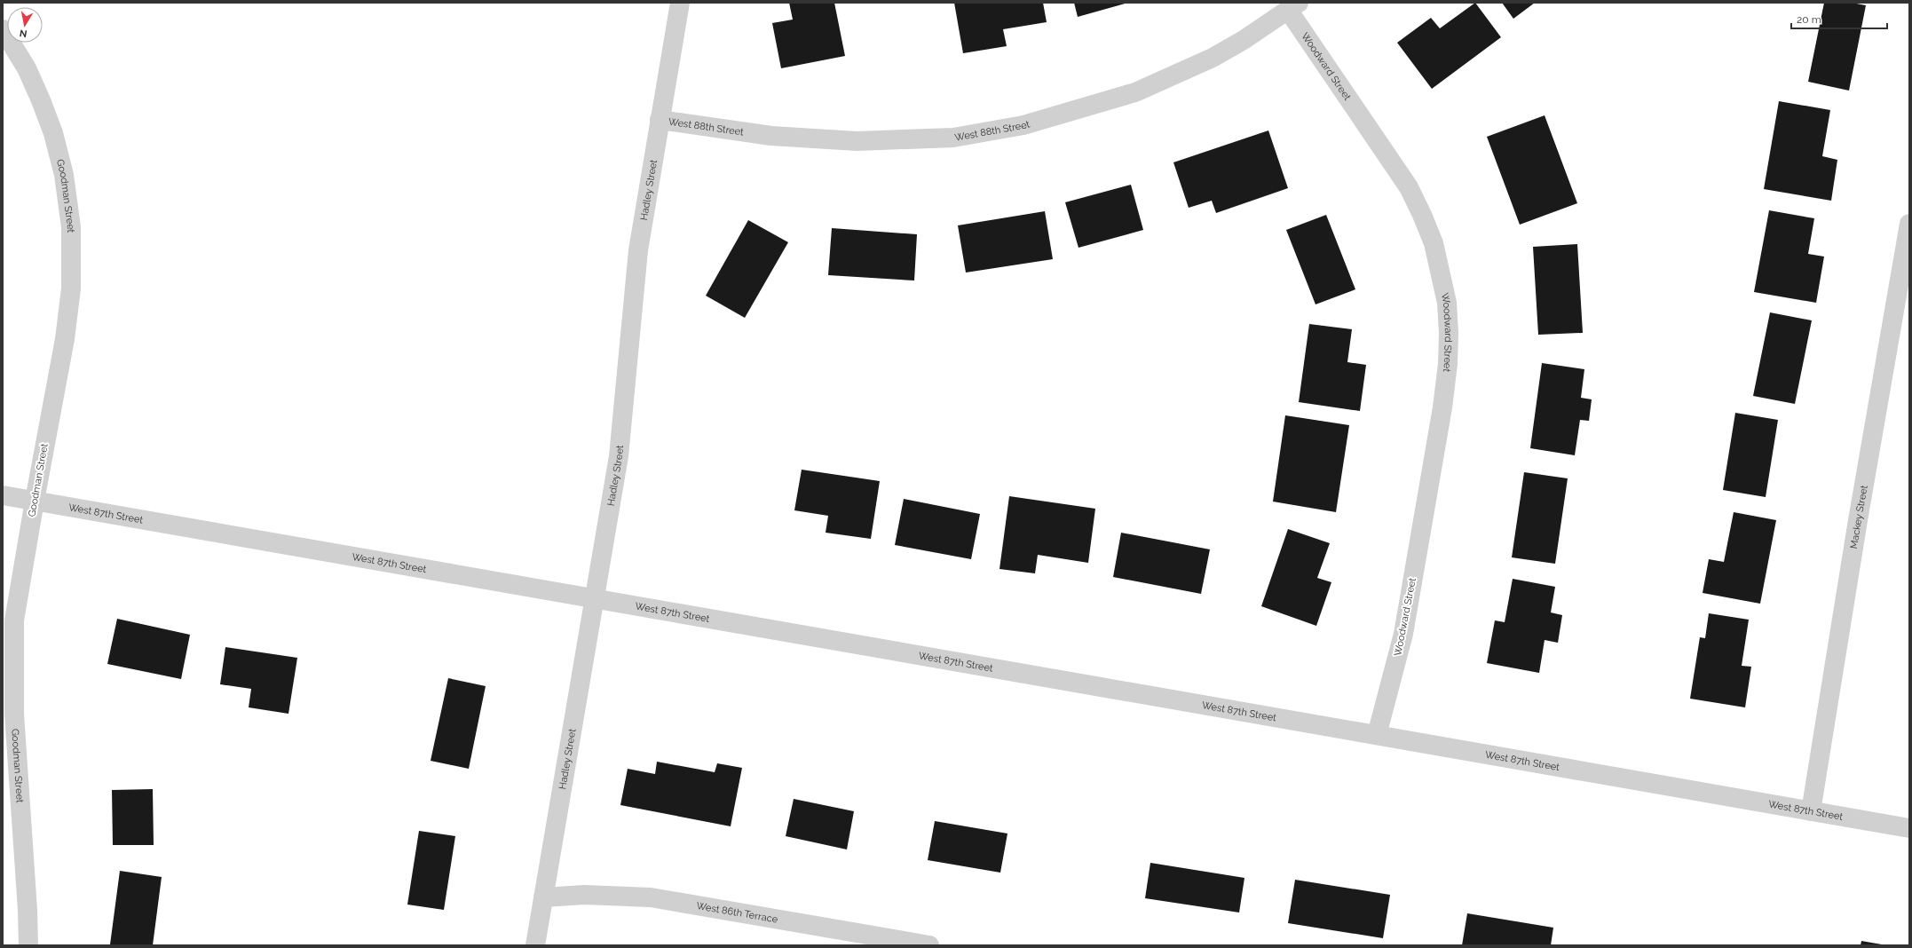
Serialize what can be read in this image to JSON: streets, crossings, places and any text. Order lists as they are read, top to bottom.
{
  "streets": {
    "street": [
      "Woodward Street",
      "West 88th Street",
      "Hadley Street",
      "Goodman Street",
      "West 87th Street",
      "Mackey Street",
      "West 86th Terrace"
    ]
  },
  "crossings": [
    ["Woodward Street", "West 88th Street"],
    ["Woodward Street", "West 87th Street"],
    ["West 88th Street", "Hadley Street"],
    ["Hadley Street", "West 87th Street"],
    ["Hadley Street", "West 86th Terrace"],
    ["Goodman Street", "West 87th Street"],
    ["West 87th Street", "Mackey Street"]
  ],
  "scale_bar": "20 m",
  "north": "bottom"
}
